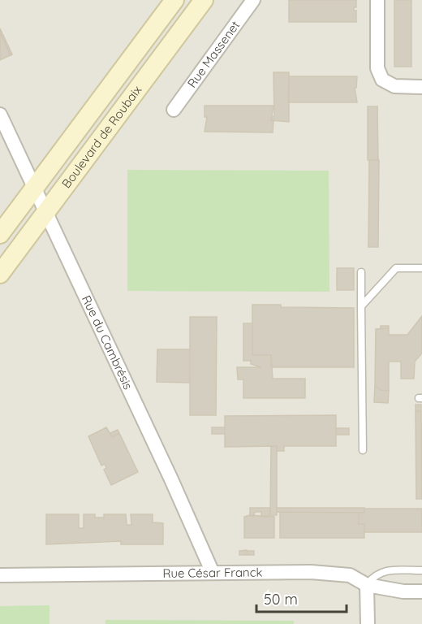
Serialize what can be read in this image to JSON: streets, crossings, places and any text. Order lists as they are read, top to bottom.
{
  "streets": {
    "main road": ["Boulevard de Roubaix"],
    "street": ["Rue Massenet", "Rue du Cambrésis", "Rue César Franck"]
  },
  "crossings": [
    ["Boulevard de Roubaix", "Rue du Cambrésis"],
    ["Rue du Cambrésis", "Rue César Franck"]
  ],
  "scale_bar": "50 m"
}
